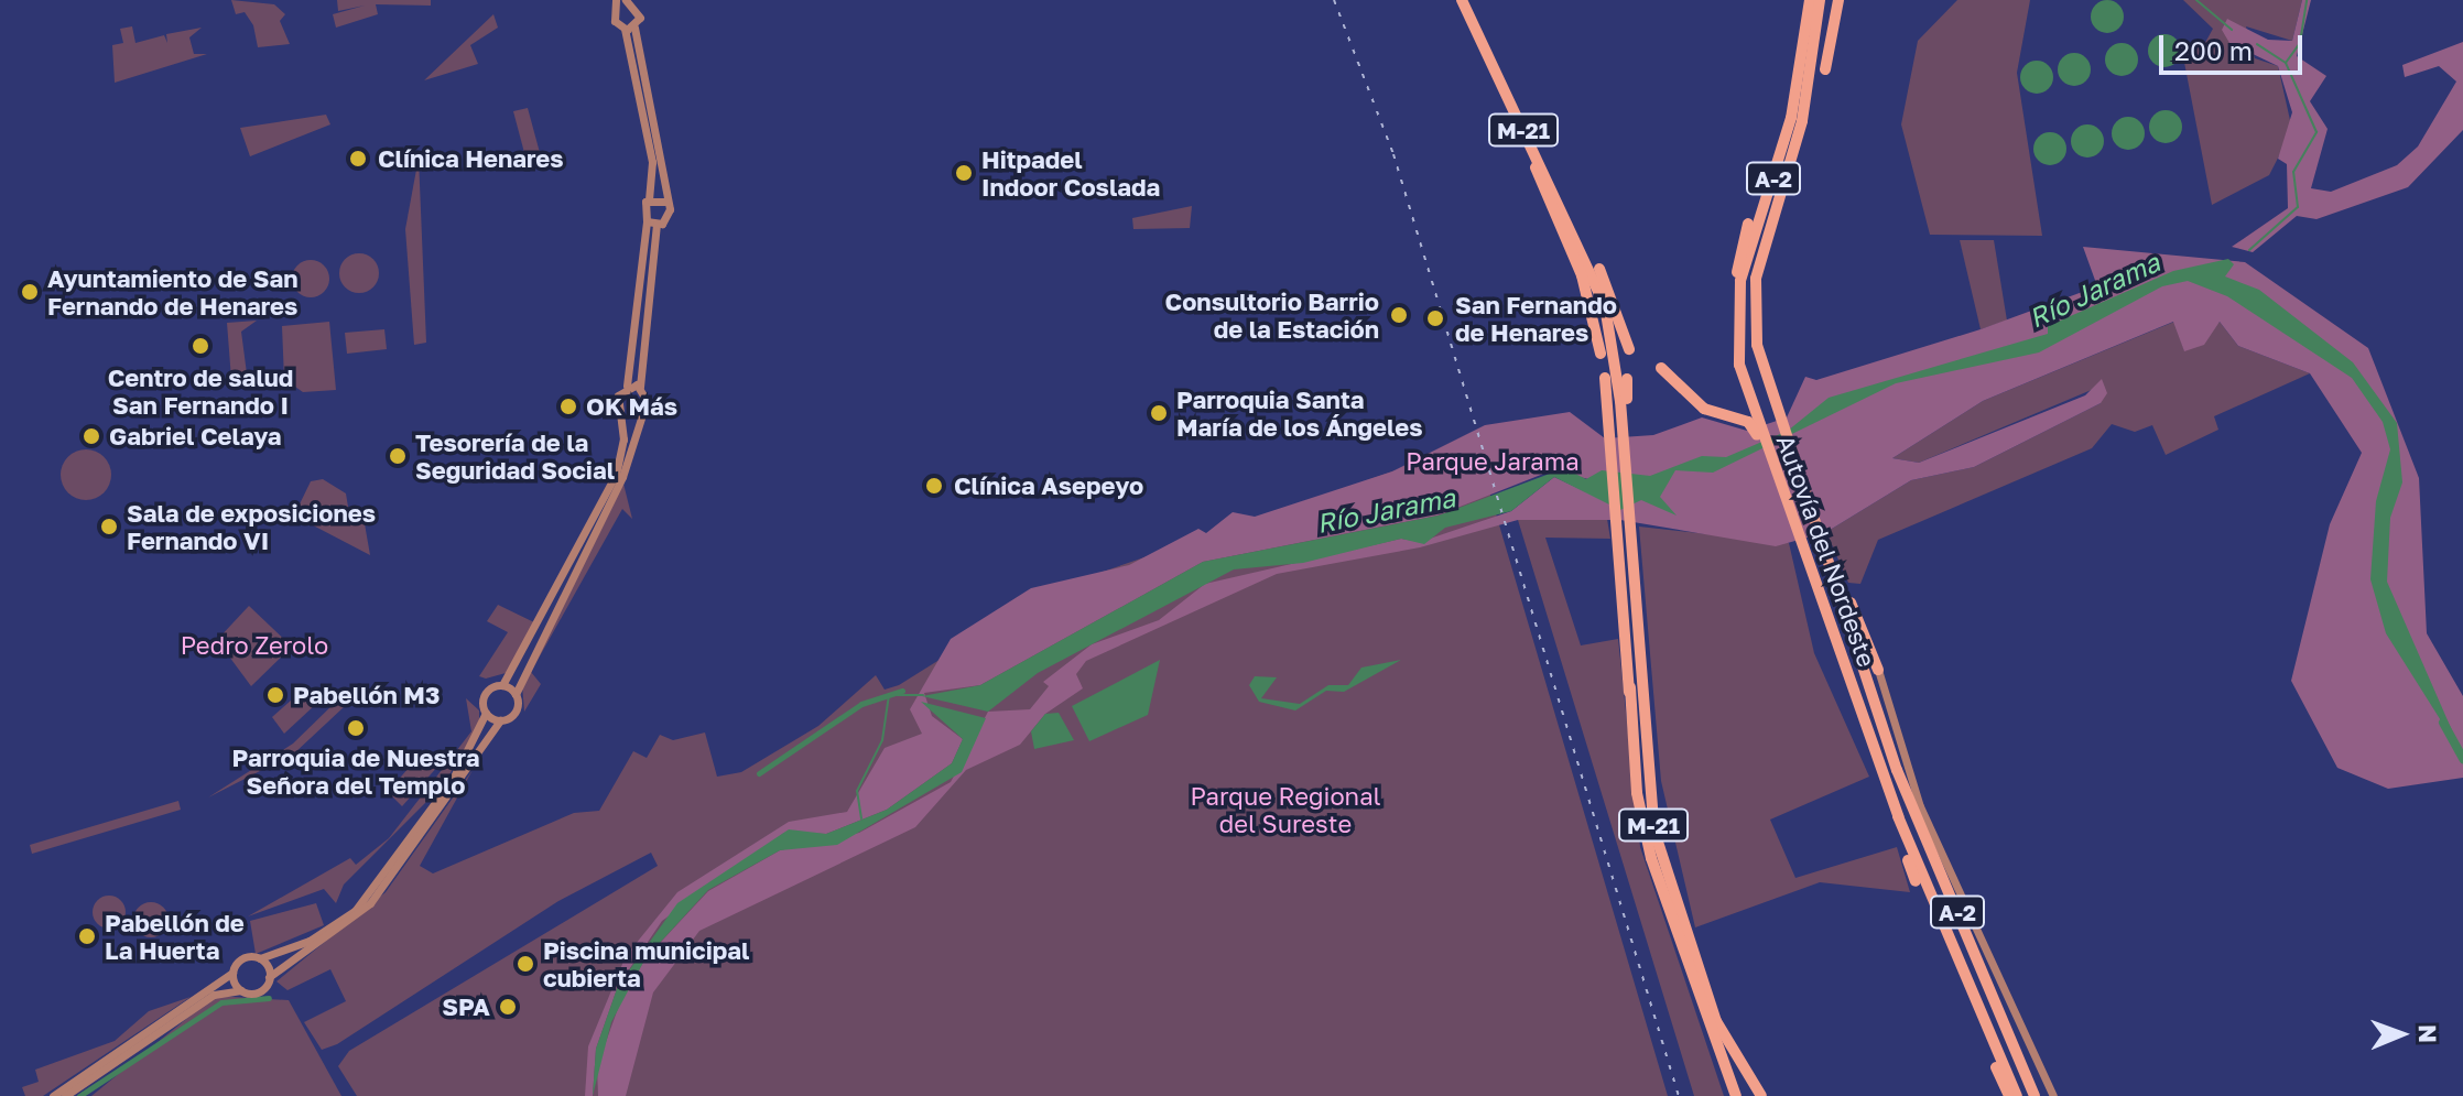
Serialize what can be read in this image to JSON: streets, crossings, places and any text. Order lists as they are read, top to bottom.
{
  "streets": {
    "highway": ["M-21", "A-2", "Autovía del Nordeste"]
  },
  "water": ["Río Jarama"],
  "parks": ["Parque Jarama", "Pedro Zerolo", "Parque Regional del Sureste"],
  "places": [
    "Clínica Henares",
    "Hitpadel Indoor Coslada",
    "Ayuntamiento de San Fernando de Henares",
    "Consultorio Barrio de la Estación",
    "San Fernando de Henares",
    "Centro de salud San Fernando I",
    "OK Más",
    "Parroquia Santa María de los Ángeles",
    "Gabriel Celaya",
    "Tesorería de la Seguridad Social",
    "Clínica Asepeyo",
    "Sala de exposiciones Fernando VI",
    "Pabellón M3",
    "Parroquia de Nuestra Señora del Templo",
    "Pabellón de La Huerta",
    "Piscina municipal cubierta",
    "SPA"
  ],
  "scale_bar": "200 m",
  "north": "right"
}
